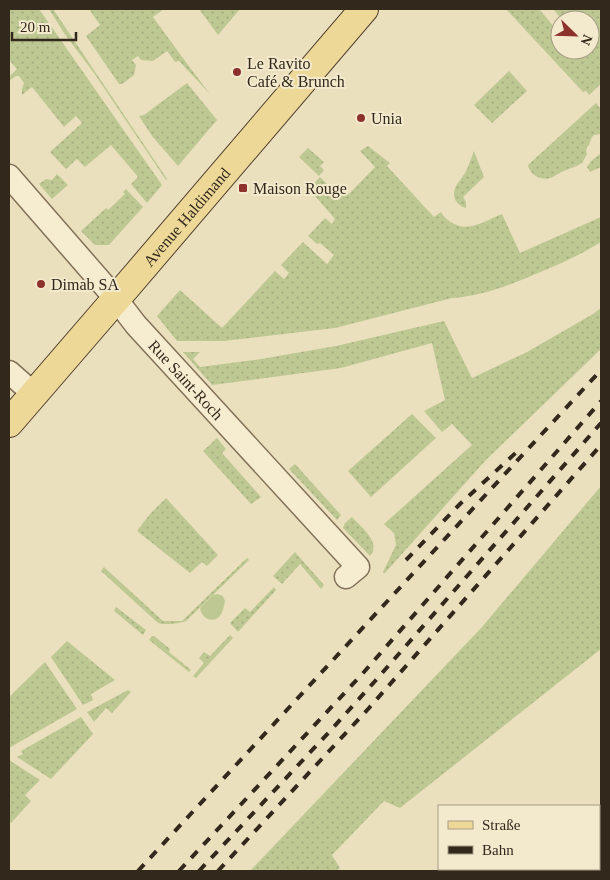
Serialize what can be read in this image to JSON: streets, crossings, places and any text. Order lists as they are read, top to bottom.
{
  "streets": {
    "main road": ["Avenue Haldimand"],
    "street": ["Rue Saint-Roch"]
  },
  "crossings": [
    ["Avenue Haldimand", "Rue Saint-Roch"]
  ],
  "places": {
    "other": ["Le Ravito Café & Brunch", "Unia", "Dimab SA"],
    "transit": ["Maison Rouge"]
  },
  "legend": ["Straße", "Bahn"],
  "scale_bar": "20 m",
  "north": "bottom right"
}
